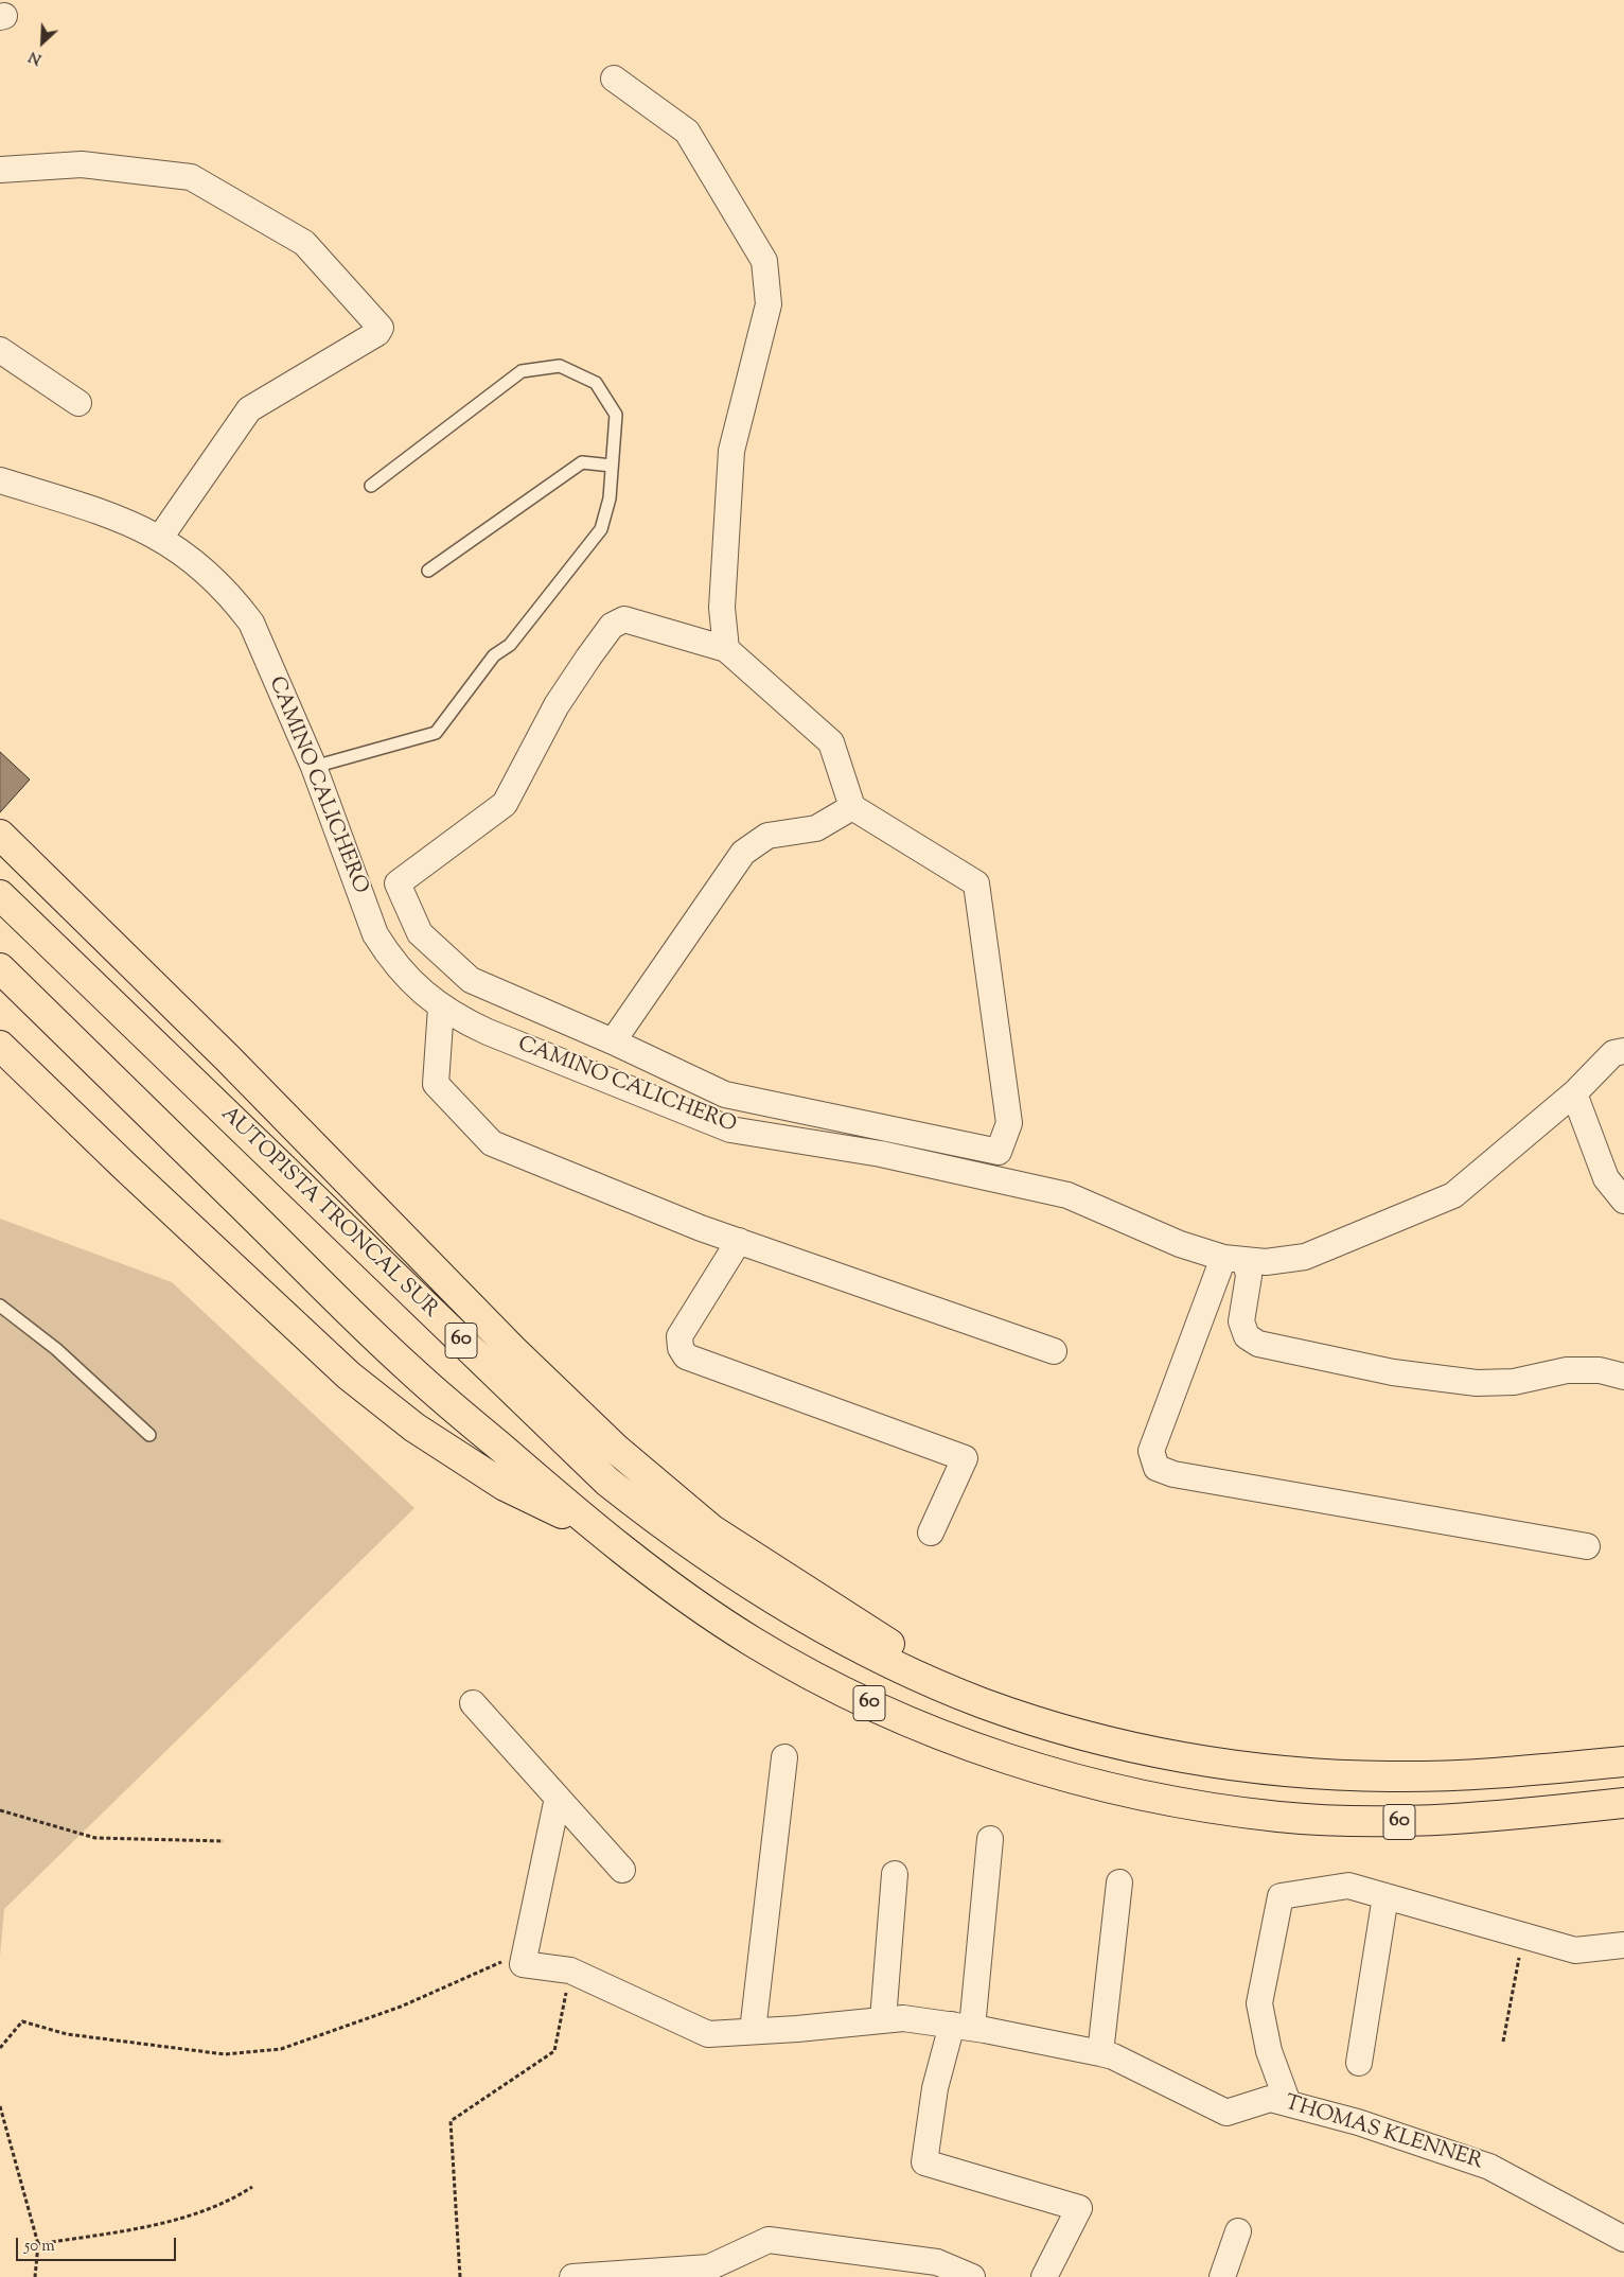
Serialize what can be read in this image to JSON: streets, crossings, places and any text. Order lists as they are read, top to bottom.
{
  "streets": {
    "highway": ["AUTOPISTA TRONCAL SUR", "60"],
    "street": ["CAMINO CALICHERO", "THOMAS KLENNER"]
  },
  "scale_bar": "50 m",
  "north": "bottom left"
}
